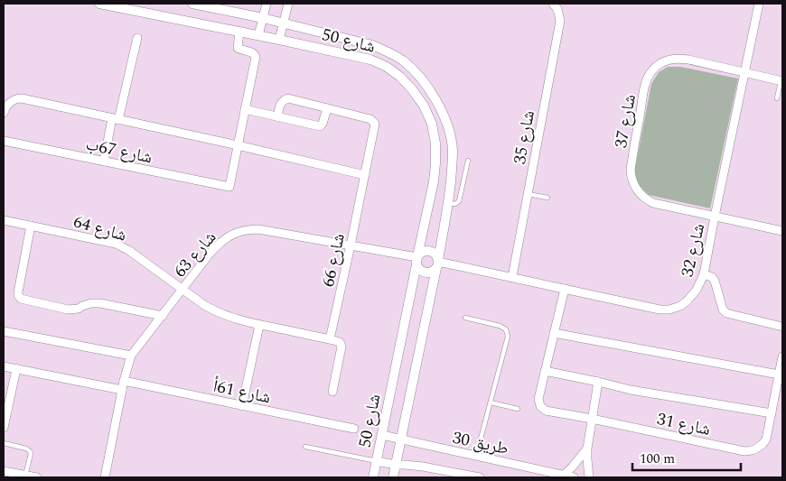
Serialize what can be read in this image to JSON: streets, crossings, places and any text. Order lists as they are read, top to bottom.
{
  "streets": {
    "street": [
      "شارع 50",
      "شارع 37",
      "شارع 35",
      "شارع 67ب",
      "شارع 64",
      "شارع 32",
      "شارع 63",
      "شارع 66",
      "شارع 61أ",
      "شارع 31",
      "طريق 30"
    ]
  },
  "crossings": [
    ["شارع 50", "شارع 32"],
    ["شارع 50", "شارع 63"],
    ["شارع 50", "طريق 30"],
    ["شارع 37", "شارع 32"],
    ["شارع 35", "شارع 32"],
    ["شارع 64", "شارع 63"],
    ["شارع 64", "شارع 66"],
    ["شارع 32", "شارع 63"],
    ["شارع 63", "شارع 66"],
    ["شارع 63", "شارع 61أ"]
  ],
  "scale_bar": "100 m"
}
